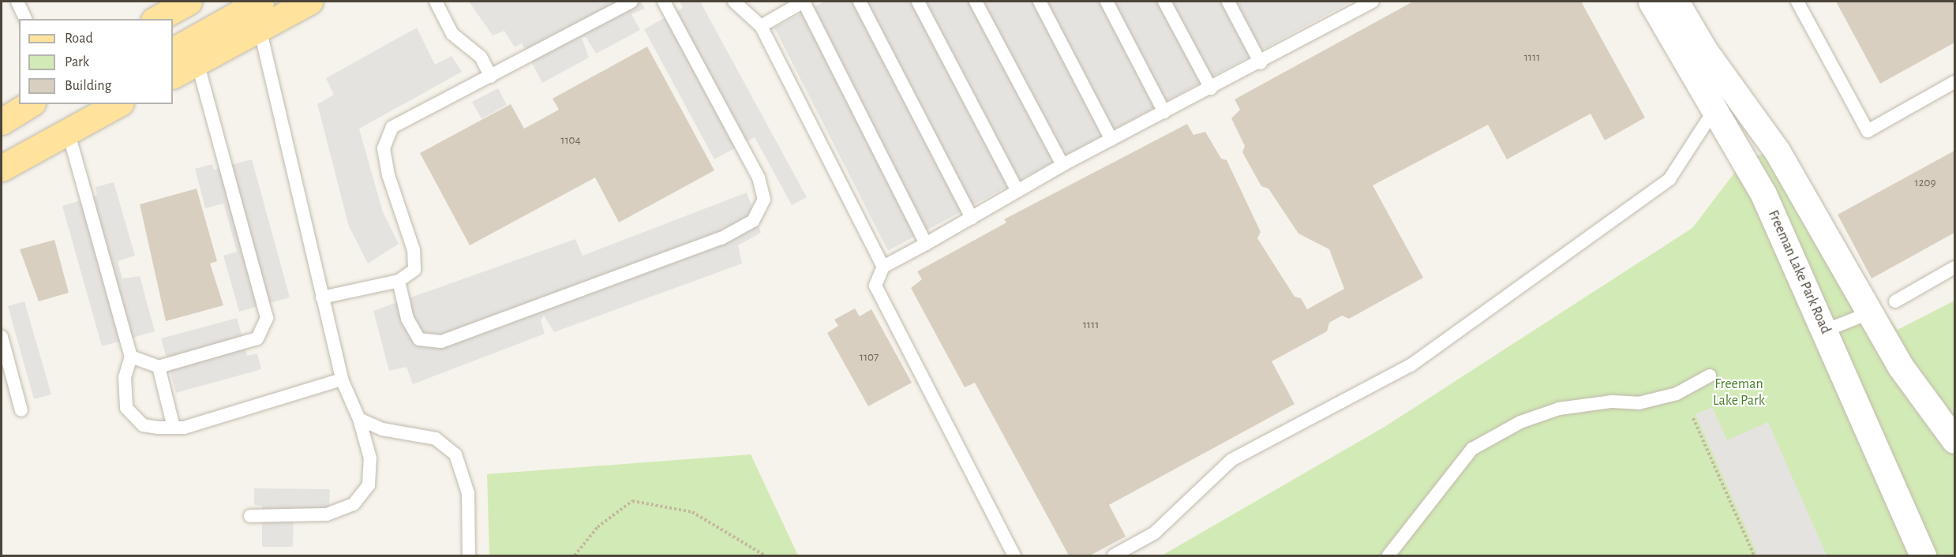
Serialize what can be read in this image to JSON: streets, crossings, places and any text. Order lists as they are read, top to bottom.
{
  "streets": {
    "street": ["Freeman Lake Park Road"]
  },
  "parks": ["Freeman Lake Park"],
  "house_numbers": [
    "1111",
    "1104",
    "1209",
    "1111",
    "1107"
  ],
  "legend": ["Road", "Park", "Building"]
}
